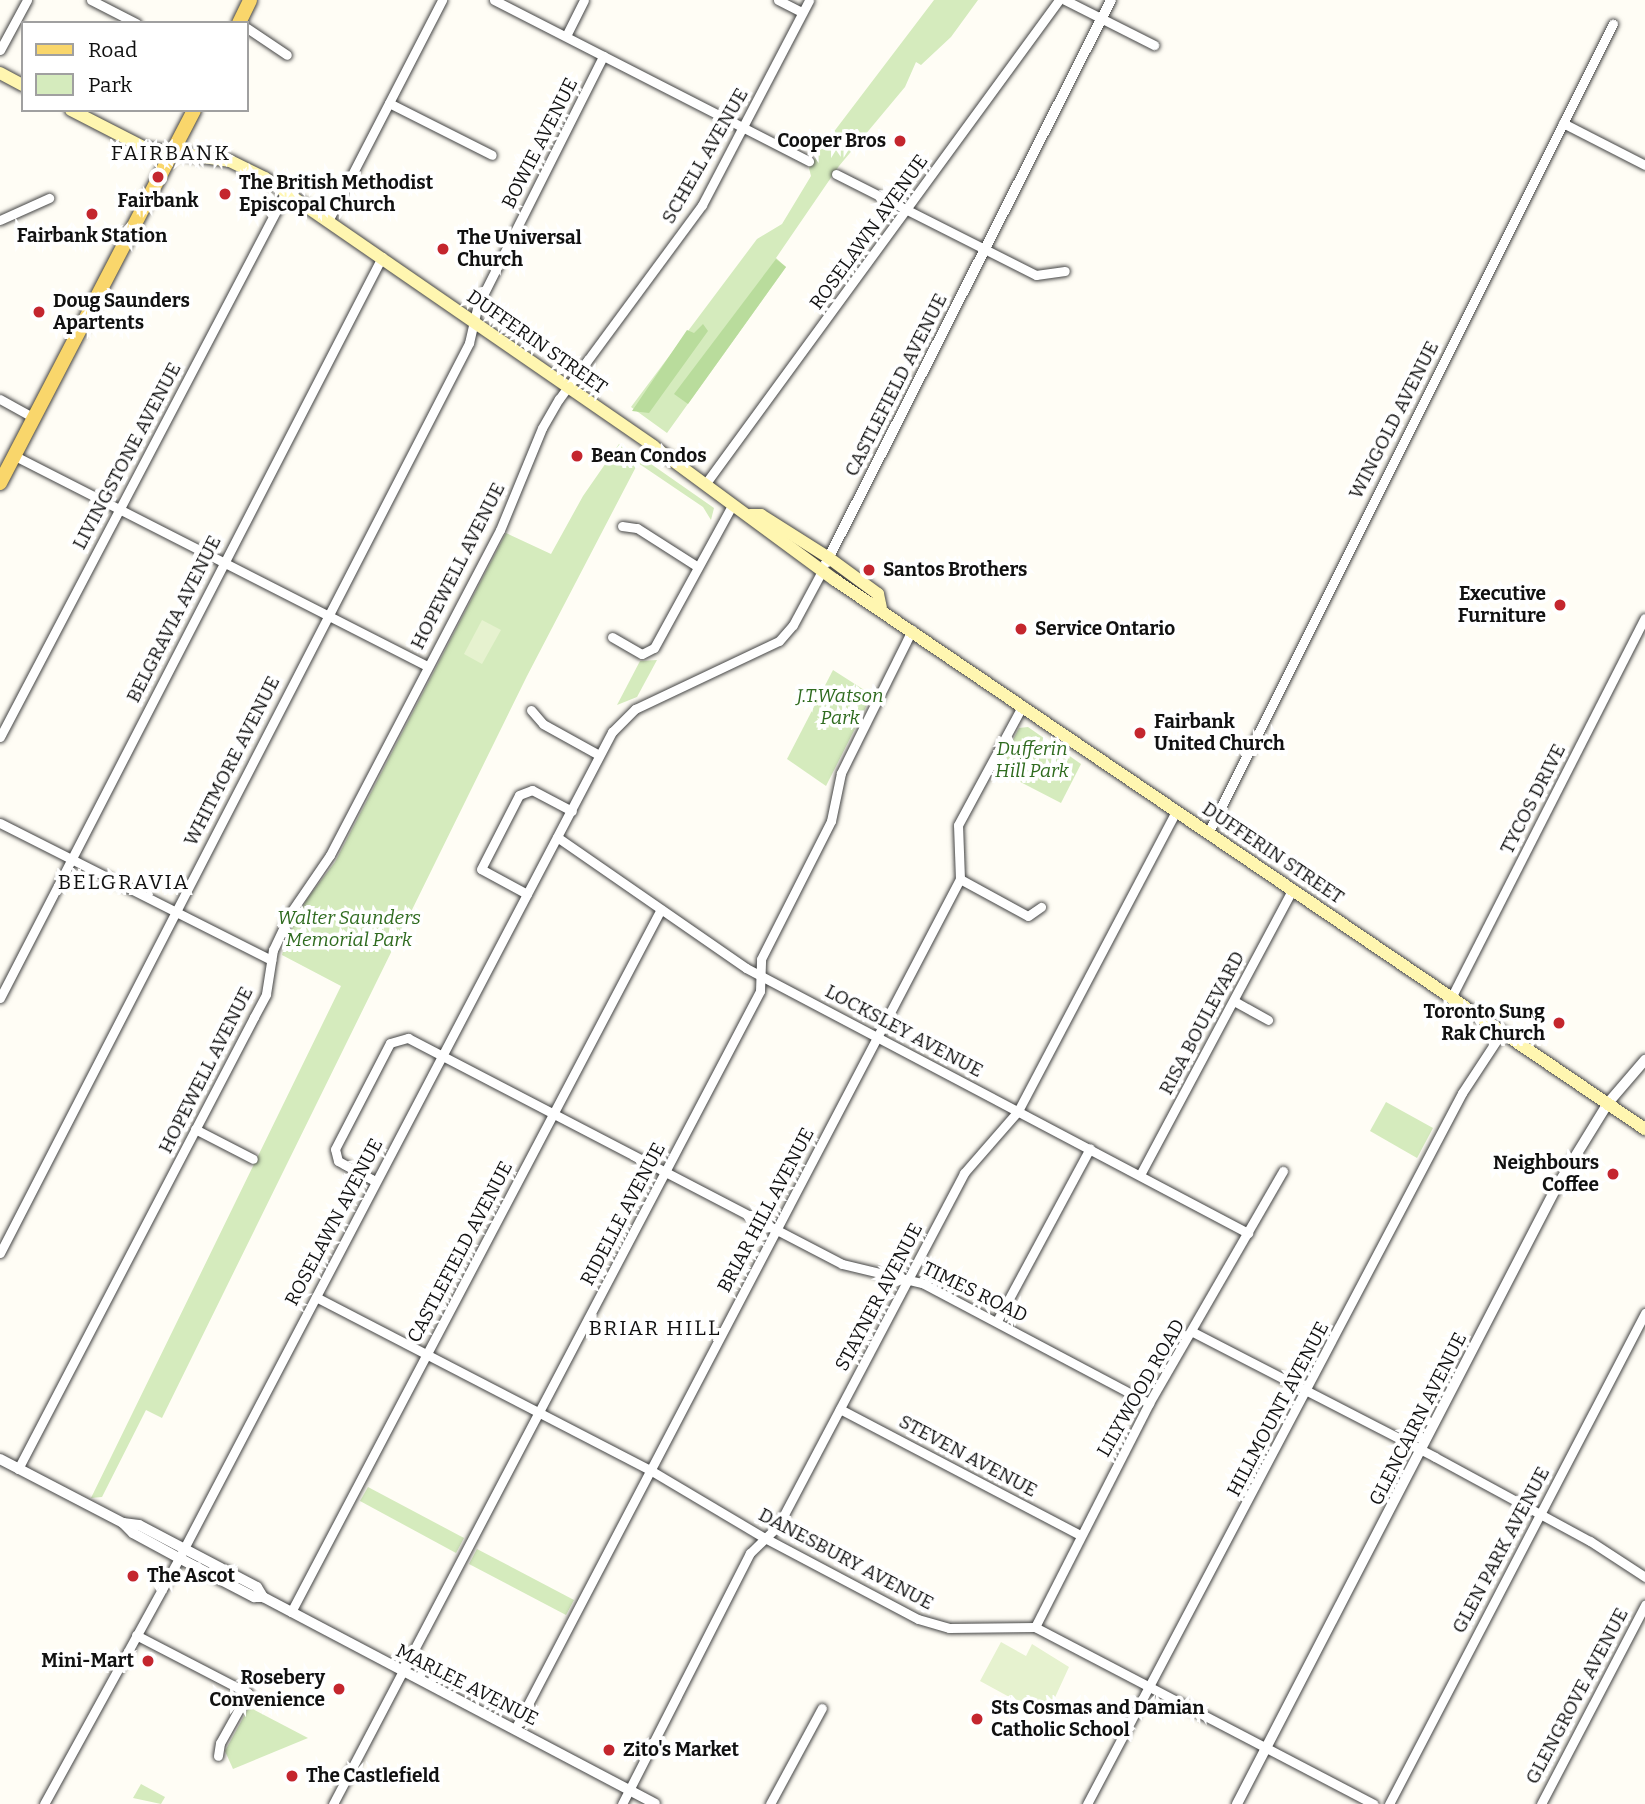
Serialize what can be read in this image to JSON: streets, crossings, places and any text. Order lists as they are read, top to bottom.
{
  "streets": {
    "main road": ["DUFFERIN STREET"],
    "street": [
      "BOWIE AVENUE",
      "SCHELL AVENUE",
      "ROSELAWN AVENUE",
      "CASTLEFIELD AVENUE",
      "WINGOLD AVENUE",
      "LIVINGSTONE AVENUE",
      "HOPEWELL AVENUE",
      "BELGRAVIA AVENUE",
      "WHITMORE AVENUE",
      "TYCOS DRIVE",
      "RISA BOULEVARD",
      "LOCKSLEY AVENUE",
      "BRIAR HILL AVENUE",
      "RIDELLE AVENUE",
      "TIMES ROAD",
      "STAYNER AVENUE",
      "LILYWOOD ROAD",
      "HILLMOUNT AVENUE",
      "GLENCAIRN AVENUE",
      "STEVEN AVENUE",
      "GLEN PARK AVENUE",
      "DANESBURY AVENUE",
      "MARLEE AVENUE",
      "GLENGROVE AVENUE"
    ]
  },
  "crossings": [
    ["BOWIE AVENUE", "DUFFERIN STREET"],
    ["BOWIE AVENUE", "WHITMORE AVENUE"],
    ["SCHELL AVENUE", "DUFFERIN STREET"],
    ["SCHELL AVENUE", "HOPEWELL AVENUE"],
    ["ROSELAWN AVENUE", "DUFFERIN STREET"],
    ["ROSELAWN AVENUE", "CASTLEFIELD AVENUE"],
    ["ROSELAWN AVENUE", "LOCKSLEY AVENUE"],
    ["ROSELAWN AVENUE", "TIMES ROAD"],
    ["ROSELAWN AVENUE", "DANESBURY AVENUE"],
    ["ROSELAWN AVENUE", "MARLEE AVENUE"],
    ["DUFFERIN STREET", "CASTLEFIELD AVENUE"],
    ["DUFFERIN STREET", "WINGOLD AVENUE"],
    ["DUFFERIN STREET", "LIVINGSTONE AVENUE"],
    ["DUFFERIN STREET", "HOPEWELL AVENUE"],
    ["DUFFERIN STREET", "BELGRAVIA AVENUE"],
    ["DUFFERIN STREET", "WHITMORE AVENUE"],
    ["DUFFERIN STREET", "TYCOS DRIVE"],
    ["DUFFERIN STREET", "RISA BOULEVARD"],
    ["DUFFERIN STREET", "BRIAR HILL AVENUE"],
    ["DUFFERIN STREET", "RIDELLE AVENUE"],
    ["DUFFERIN STREET", "STAYNER AVENUE"],
    ["DUFFERIN STREET", "HILLMOUNT AVENUE"],
    ["DUFFERIN STREET", "GLENCAIRN AVENUE"],
    ["CASTLEFIELD AVENUE", "LOCKSLEY AVENUE"],
    ["CASTLEFIELD AVENUE", "TIMES ROAD"],
    ["CASTLEFIELD AVENUE", "DANESBURY AVENUE"],
    ["CASTLEFIELD AVENUE", "MARLEE AVENUE"],
    ["HOPEWELL AVENUE", "MARLEE AVENUE"],
    ["RISA BOULEVARD", "LOCKSLEY AVENUE"],
    ["LOCKSLEY AVENUE", "BRIAR HILL AVENUE"],
    ["LOCKSLEY AVENUE", "RIDELLE AVENUE"],
    ["LOCKSLEY AVENUE", "STAYNER AVENUE"],
    ["LOCKSLEY AVENUE", "LILYWOOD ROAD"],
    ["BRIAR HILL AVENUE", "TIMES ROAD"],
    ["BRIAR HILL AVENUE", "DANESBURY AVENUE"],
    ["BRIAR HILL AVENUE", "MARLEE AVENUE"],
    ["RIDELLE AVENUE", "TIMES ROAD"],
    ["RIDELLE AVENUE", "DANESBURY AVENUE"],
    ["RIDELLE AVENUE", "MARLEE AVENUE"],
    ["TIMES ROAD", "STAYNER AVENUE"],
    ["TIMES ROAD", "LILYWOOD ROAD"],
    ["STAYNER AVENUE", "STEVEN AVENUE"],
    ["STAYNER AVENUE", "DANESBURY AVENUE"],
    ["STAYNER AVENUE", "MARLEE AVENUE"],
    ["LILYWOOD ROAD", "STEVEN AVENUE"],
    ["LILYWOOD ROAD", "DANESBURY AVENUE"],
    ["HILLMOUNT AVENUE", "DANESBURY AVENUE"],
    ["GLENCAIRN AVENUE", "DANESBURY AVENUE"]
  ],
  "districts": ["FAIRBANK", "BELGRAVIA", "BRIAR HILL"],
  "parks": ["J.T.Watson Park", "Dufferin Hill Park", "Walter Saunders Memorial Park"],
  "places": [
    "Cooper Bros",
    "Fairbank",
    "The British Methodist Episcopal Church",
    "Fairbank Station",
    "The Universal Church",
    "Doug Saunders Apartents",
    "Bean Condos",
    "Santos Brothers",
    "Executive Furniture",
    "Service Ontario",
    "Fairbank United Church",
    "Toronto Sung Rak Church",
    "Neighbours Coffee",
    "The Ascot",
    "Mini-Mart",
    "Rosebery Convenience",
    "Sts Cosmas and Damian Catholic School",
    "Zito's Market",
    "The Castlefield"
  ],
  "legend": ["Road", "Park"]
}
